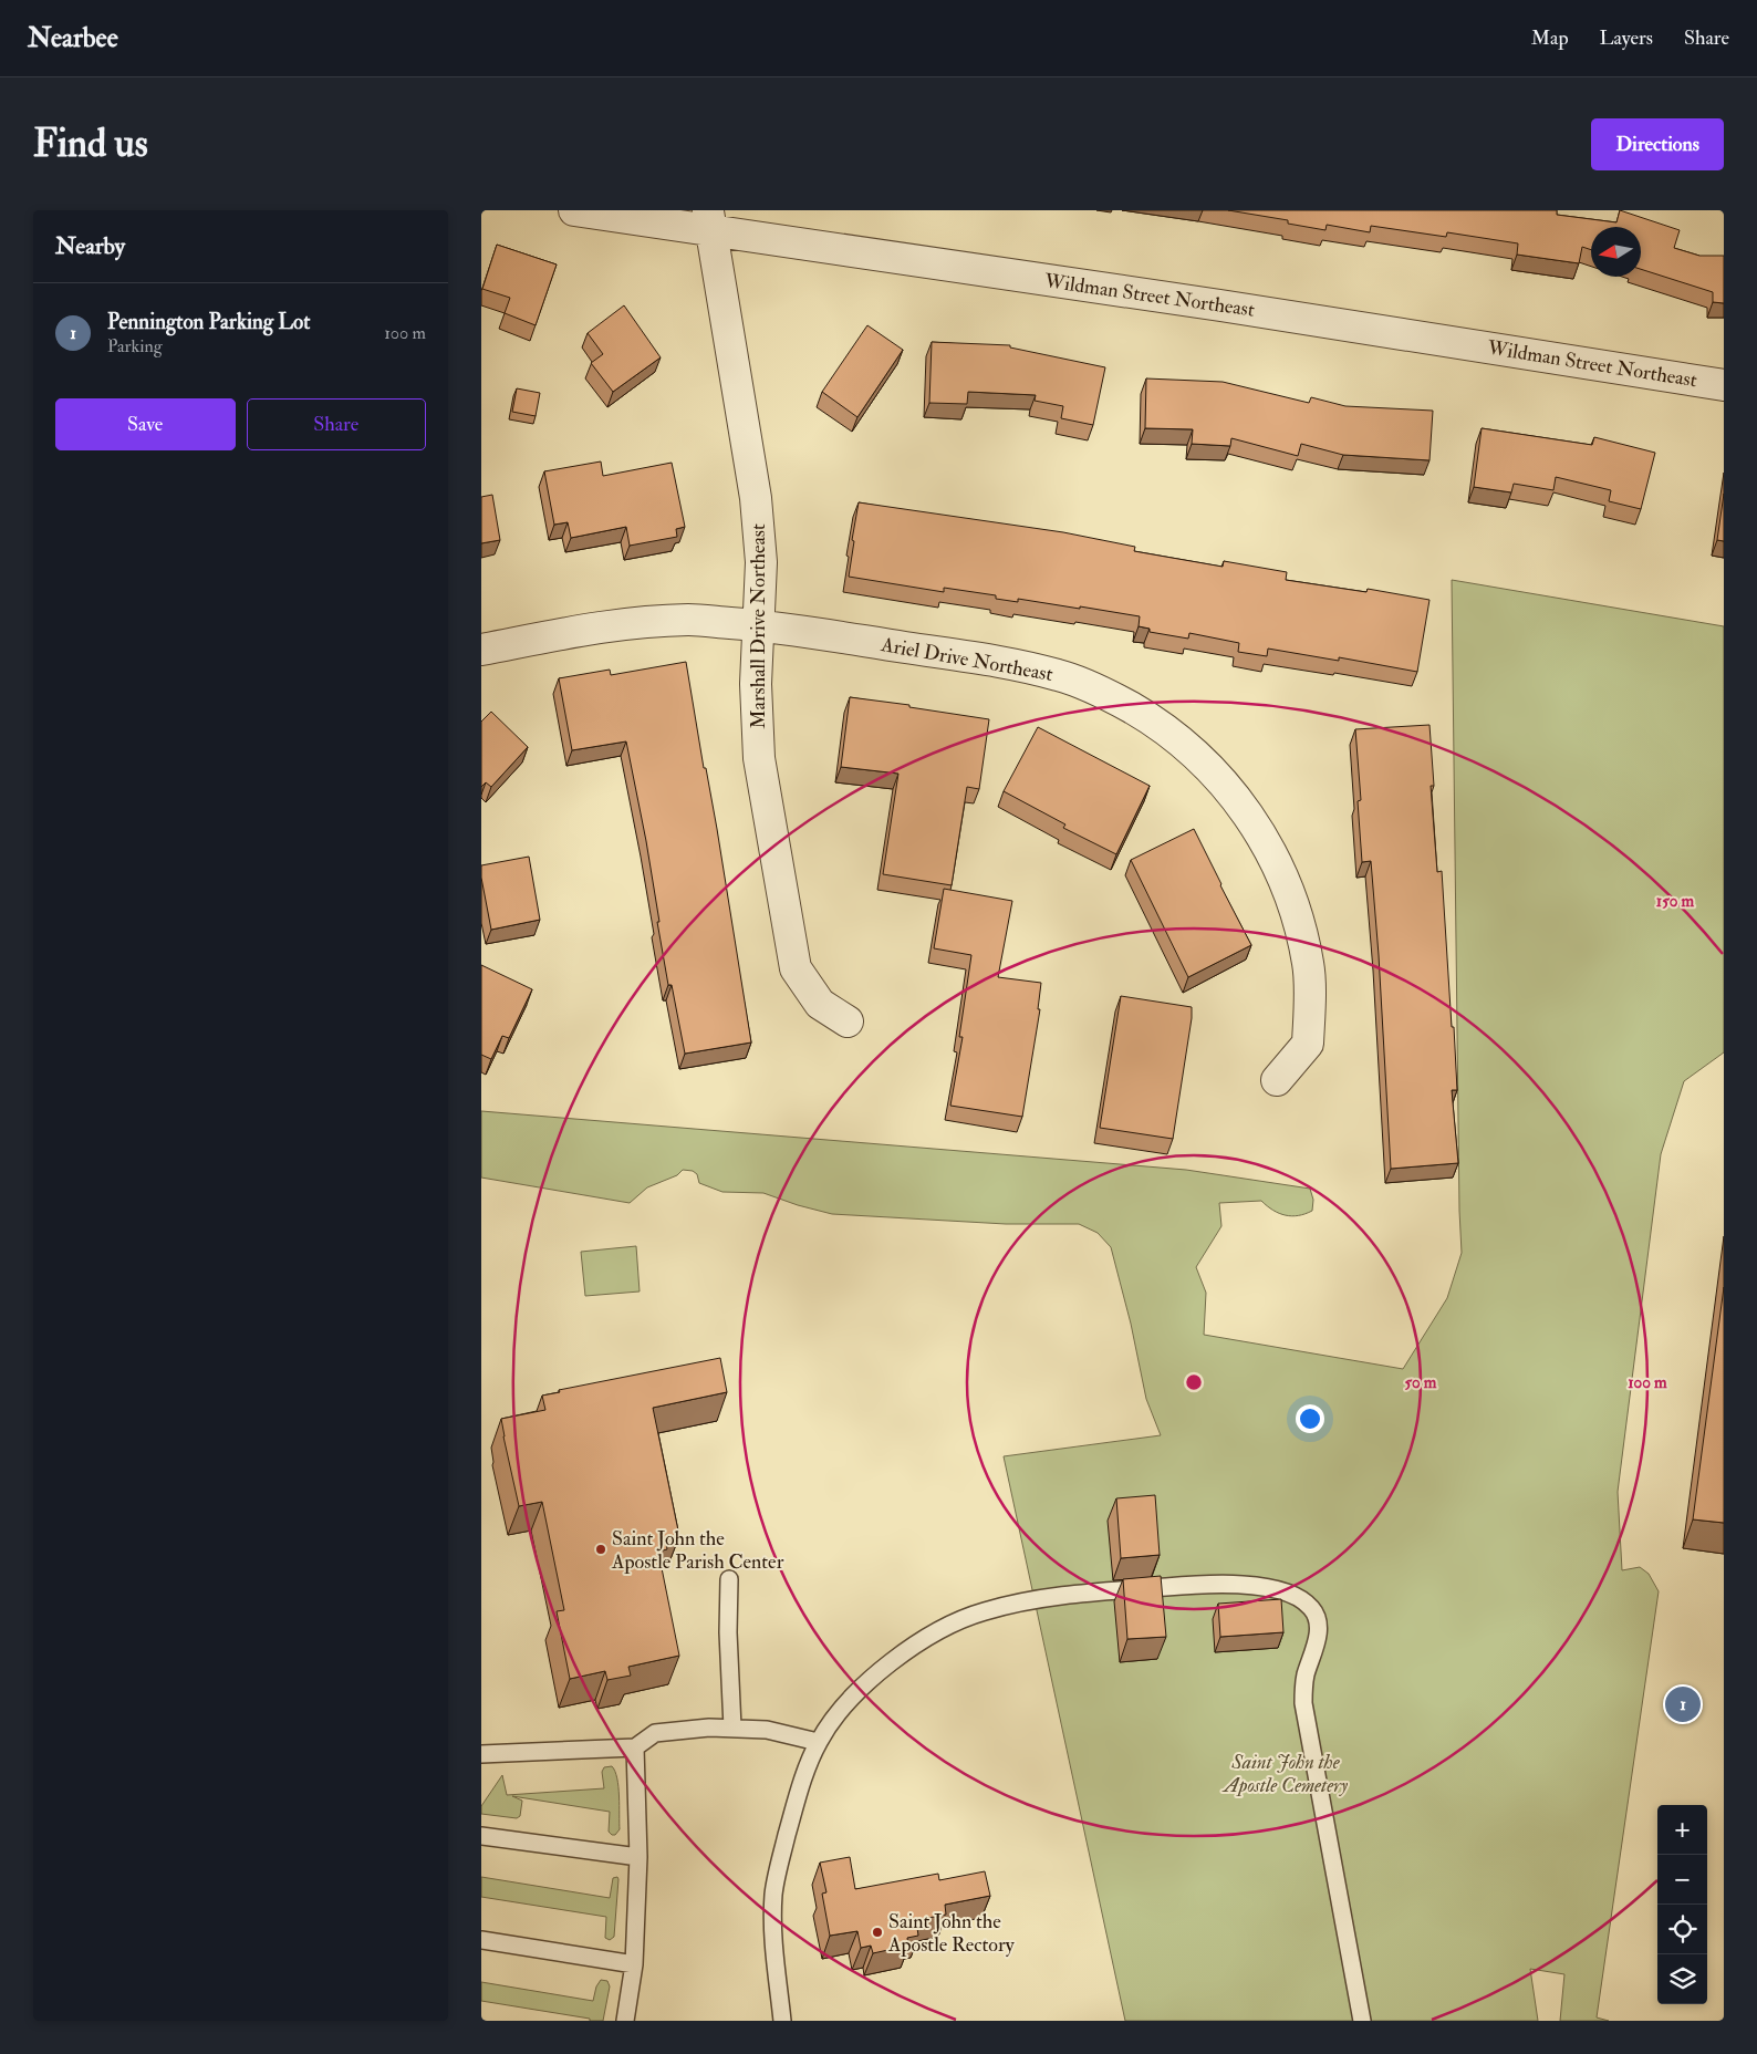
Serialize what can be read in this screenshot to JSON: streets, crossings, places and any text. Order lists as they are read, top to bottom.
{
  "streets": {
    "street": ["Wildman Street Northeast", "Marshall Drive Northeast", "Ariel Drive Northeast"]
  },
  "crossings": [
    ["Wildman Street Northeast", "Marshall Drive Northeast"],
    ["Marshall Drive Northeast", "Ariel Drive Northeast"]
  ],
  "parks": ["Saint John the Apostle Cemetery"],
  "places": ["Saint John the Apostle Parish Center", "Saint John the Apostle Rectory"],
  "north": "left",
  "page": {
    "header": "Nearbee",
    "nav": ["Map", "Layers", "Share"],
    "buttons": [
      "Directions",
      ["Save", "Share"]
    ],
    "title": "Find us",
    "heading": "Nearby",
    "list": [
      {
        "mark": "1",
        "name": "Pennington Parking Lot",
        "note": "Parking",
        "value": "100 m"
      }
    ],
    "pins": "1",
    "map_buttons": ["+", "−"]
  },
  "rings": ["150 m", "50 m", "100 m"]
}
